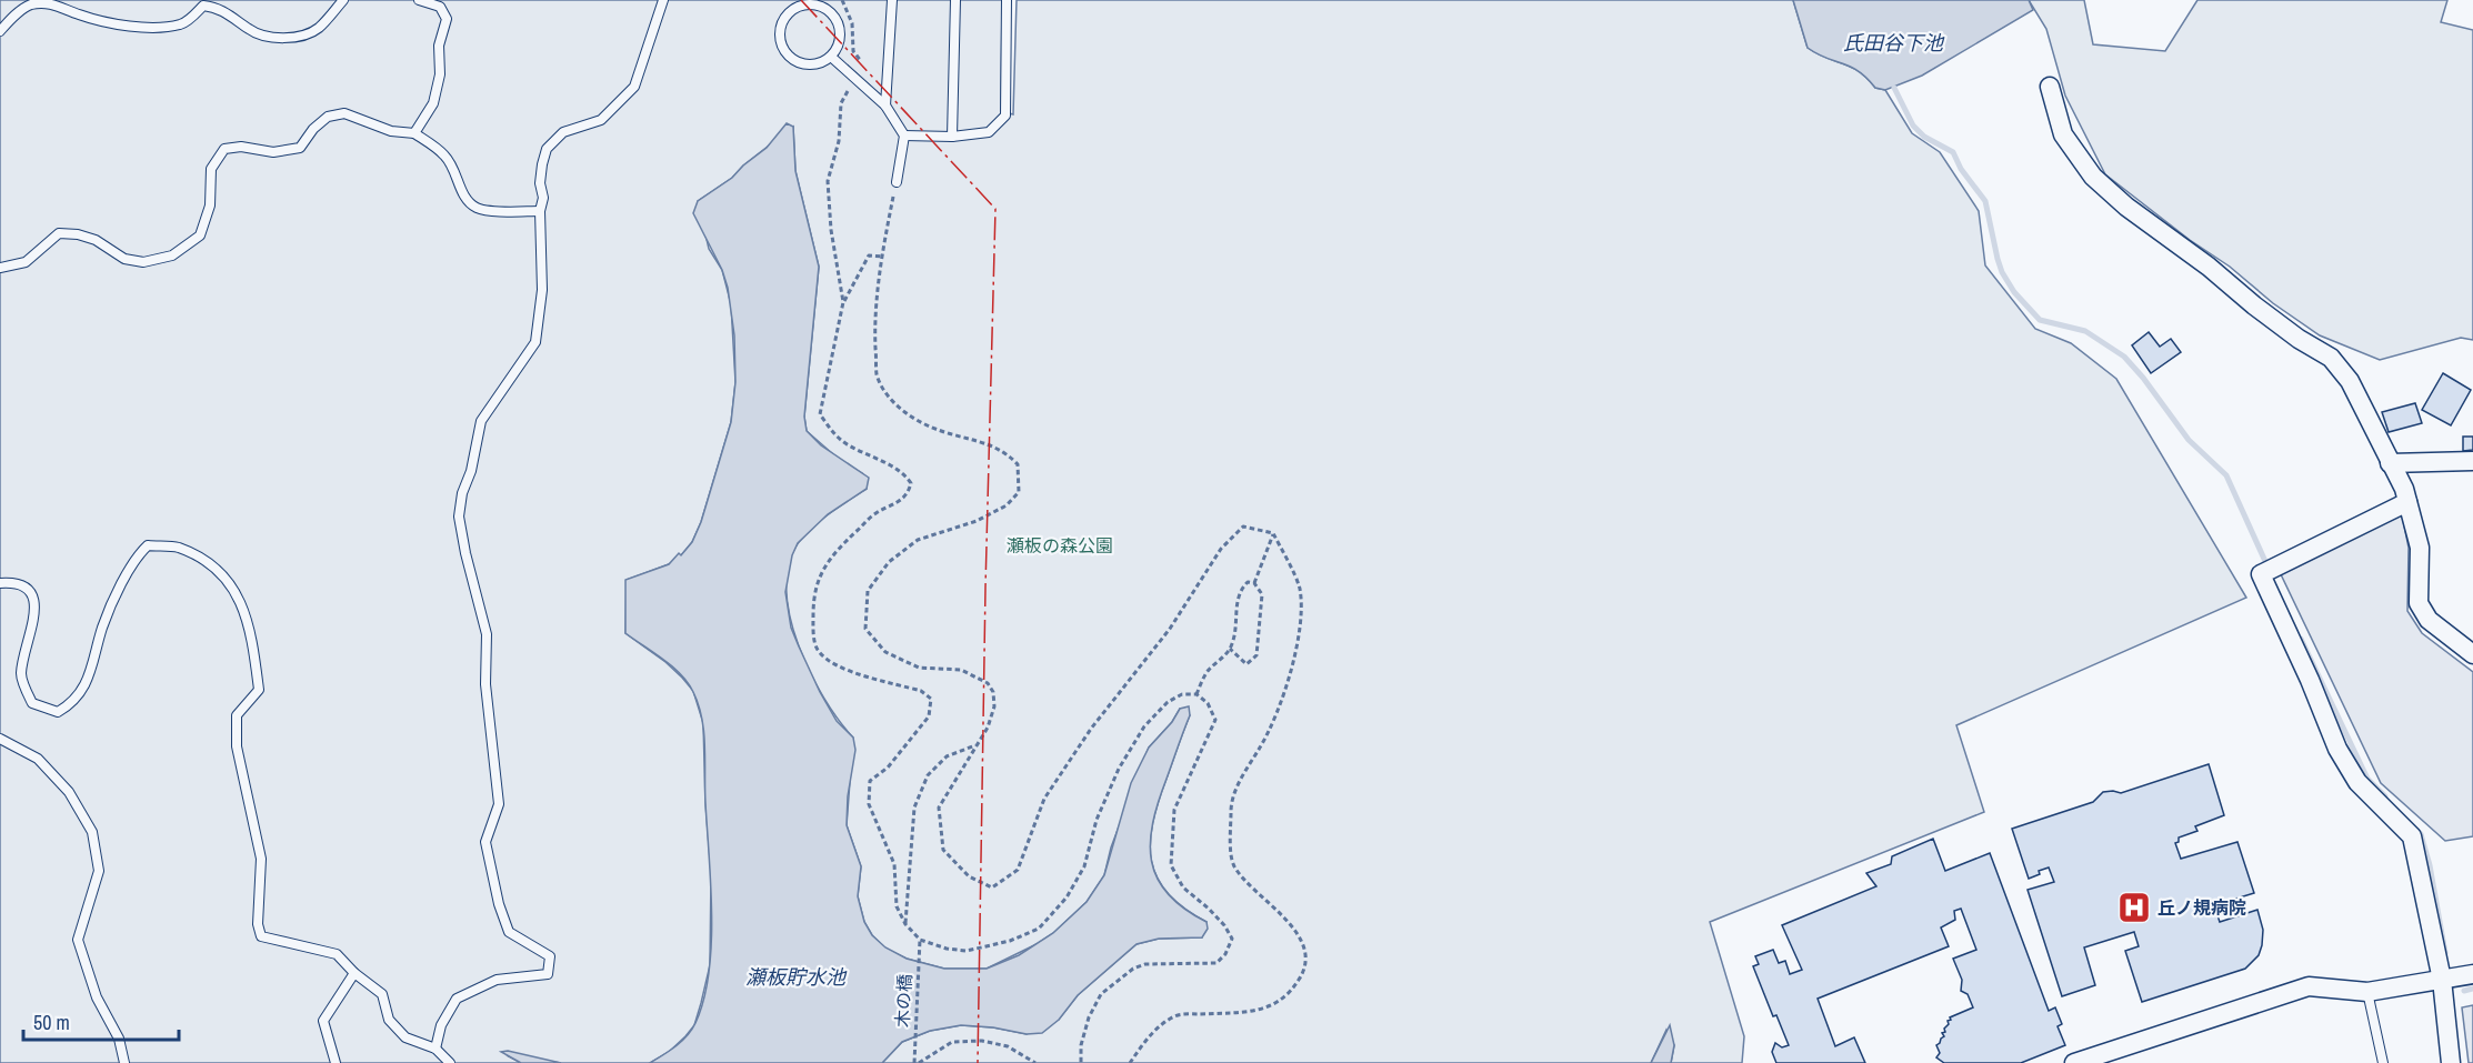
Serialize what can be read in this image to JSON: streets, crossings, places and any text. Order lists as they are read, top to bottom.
{
  "streets": {
    "path": ["木の橋"]
  },
  "water": ["氏田谷下池", "瀬板貯水池"],
  "parks": ["瀬板の森公園"],
  "places": {
    "hospital": ["丘ノ規病院"]
  },
  "scale_bar": "50 m"
}
